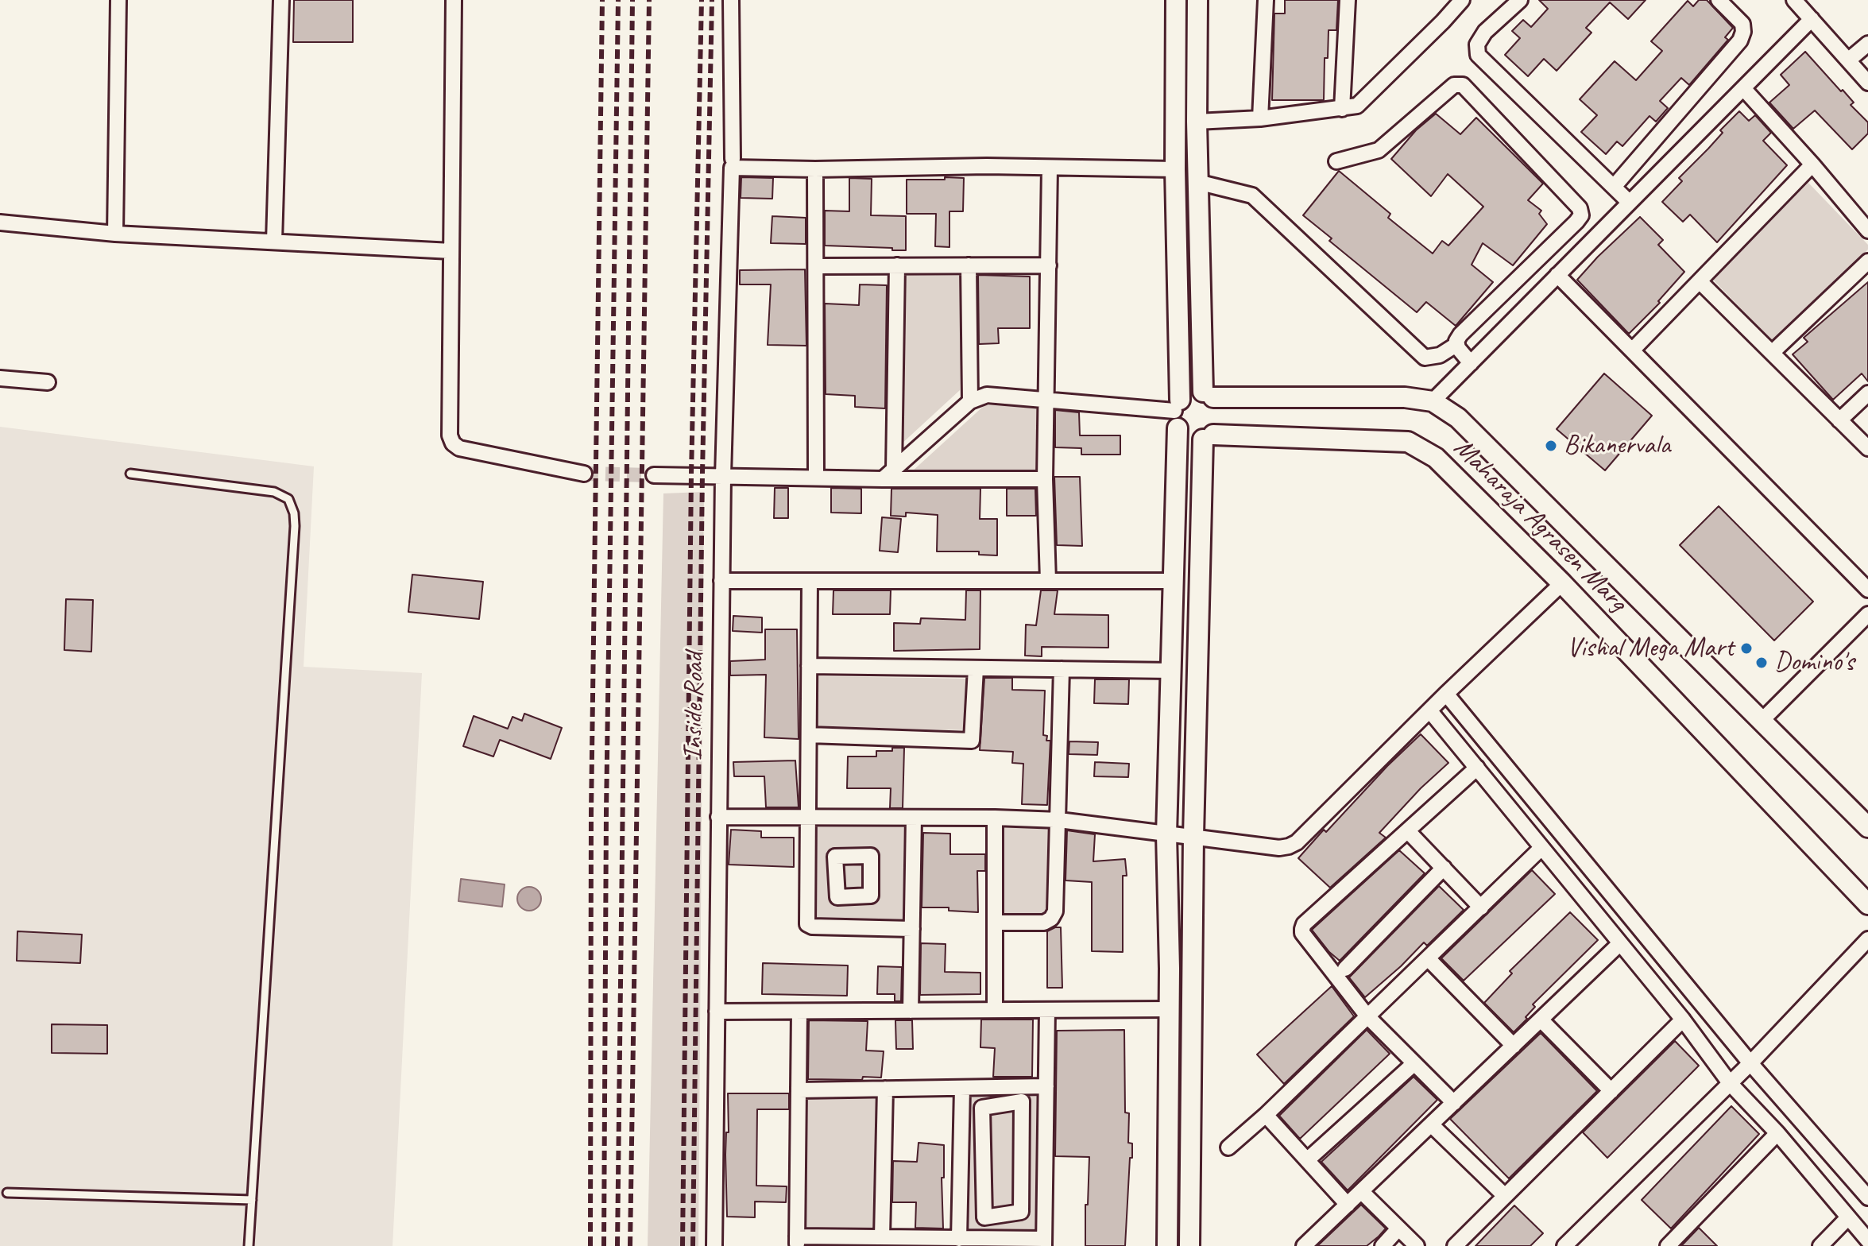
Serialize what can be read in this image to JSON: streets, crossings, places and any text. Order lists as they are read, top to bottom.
{
  "streets": {
    "street": ["Maharaja Agrasen Marg", "Inside Road"]
  },
  "places": ["Bikanervala", "Vishal Mega Mart", "Domino's"]
}
